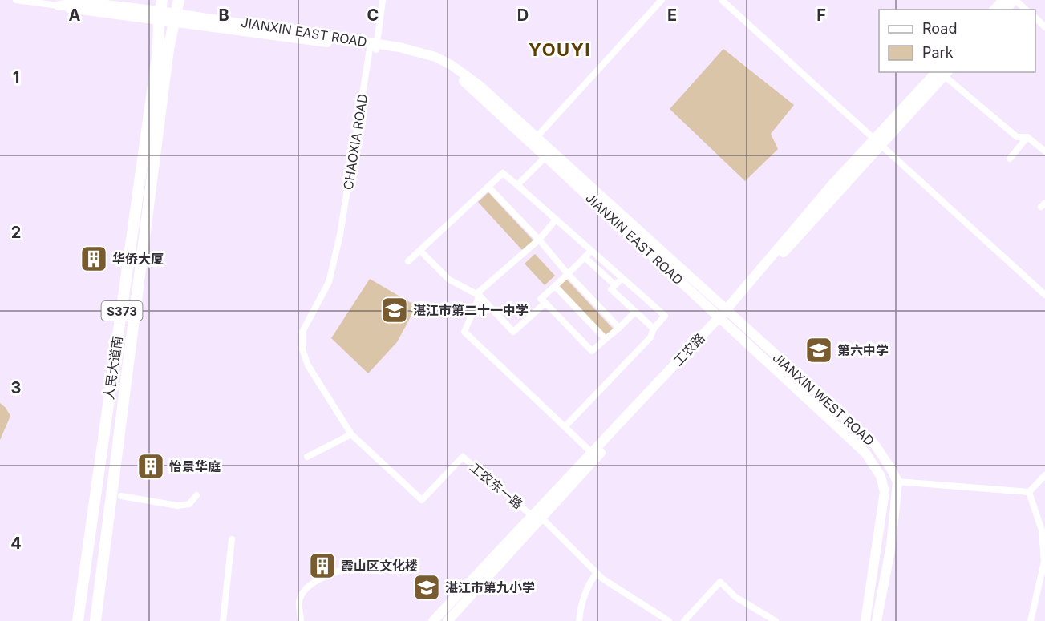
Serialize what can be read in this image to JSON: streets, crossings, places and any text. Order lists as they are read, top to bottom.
{
  "streets": {
    "main road": ["S373", "人民大道南"],
    "street": [
      "JIANXIN EAST ROAD",
      "CHAOXIA ROAD",
      "工农路",
      "JIANXIN WEST ROAD",
      "工农东一路"
    ]
  },
  "crossings": [
    ["JIANXIN EAST ROAD", "CHAOXIA ROAD"],
    ["JIANXIN EAST ROAD", "工农路"],
    ["JIANXIN EAST ROAD", "人民大道南"],
    ["JIANXIN EAST ROAD", "JIANXIN WEST ROAD"],
    ["CHAOXIA ROAD", "工农东一路"],
    ["工农路", "JIANXIN WEST ROAD"],
    ["工农路", "工农东一路"]
  ],
  "districts": ["YOUYI"],
  "places": {
    "building": ["华侨大厦", "怡景华庭", "霞山区文化楼"],
    "school or university": ["湛江市第二十一中学", "第六中学", "湛江市第九小学"]
  },
  "legend": ["Road", "Park"],
  "grid": {
    "columns": [
      "A",
      "B",
      "C",
      "D",
      "E",
      "F"
    ],
    "rows": [
      "1",
      "2",
      "3",
      "4"
    ]
  }
}
